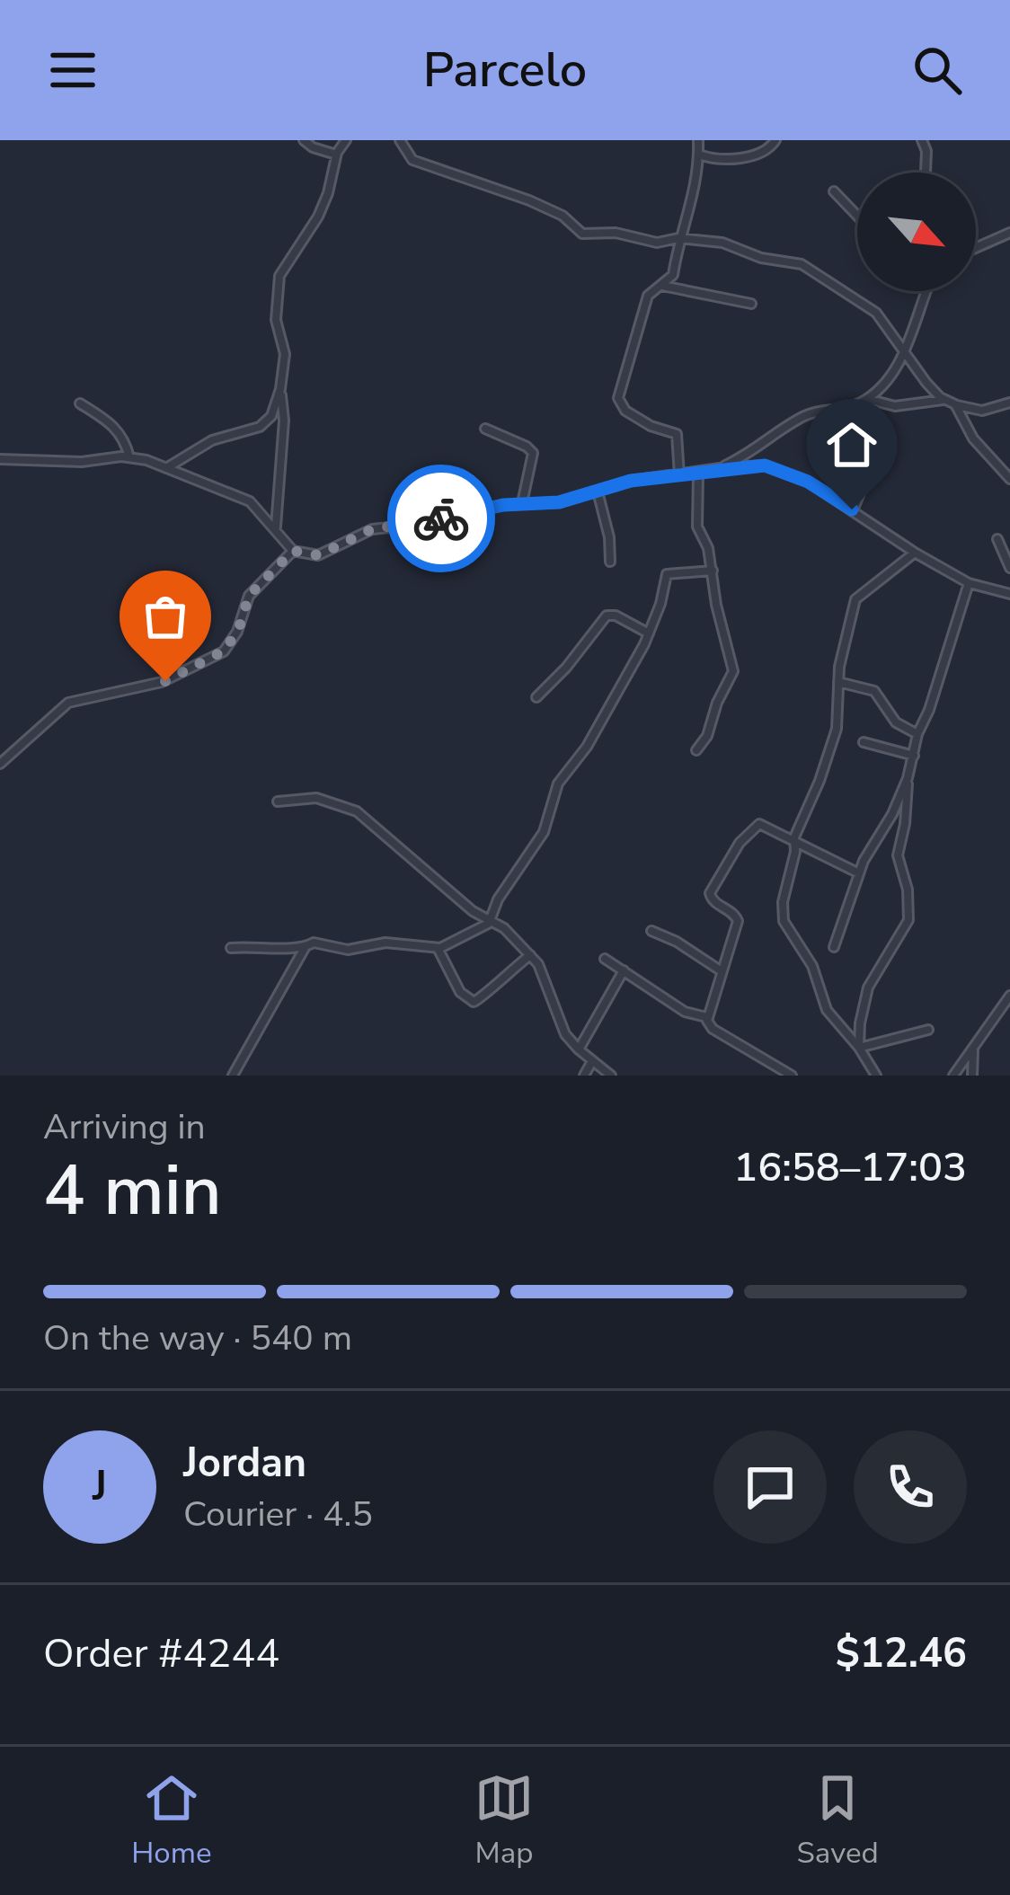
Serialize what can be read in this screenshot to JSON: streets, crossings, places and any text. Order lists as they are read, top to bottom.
{
  "north": "bottom right",
  "page": {
    "header": "Parcelo",
    "heading": ["4 min", "Arriving in", "16:58–17:03"],
    "panel": [
      "Jordan",
      "Courier · 4.5",
      "Order #4244",
      "$12.46"
    ],
    "bar": "On the way · 540 m",
    "round": "J",
    "tabs": ["Home", "Map", "Saved"]
  }
}
